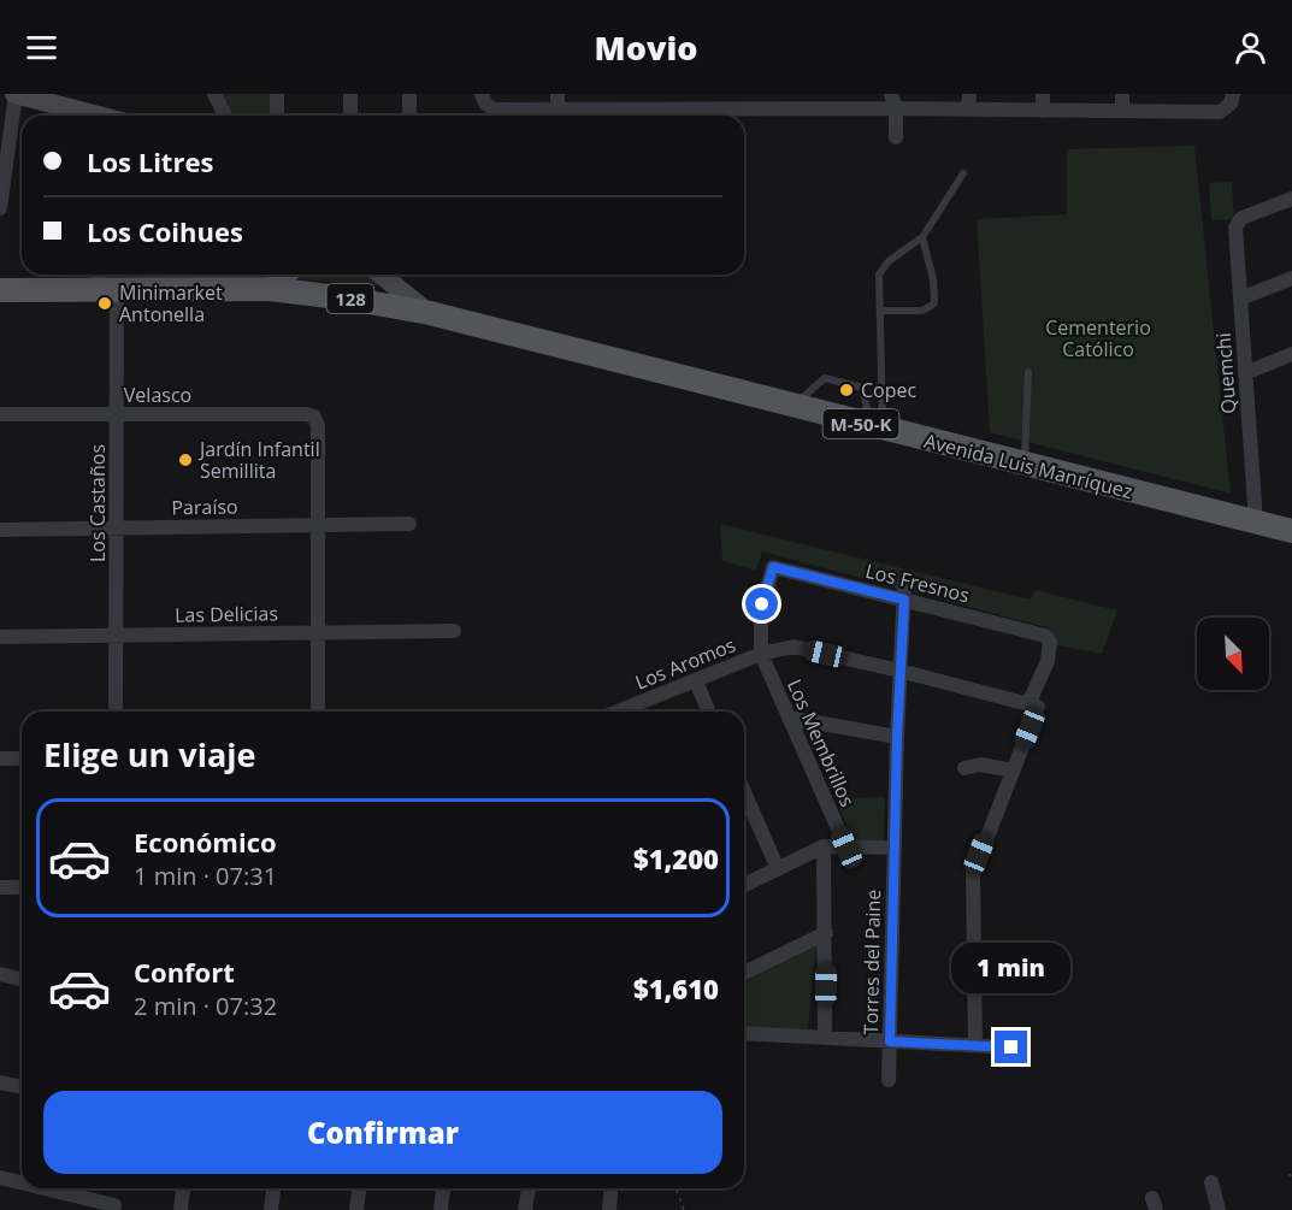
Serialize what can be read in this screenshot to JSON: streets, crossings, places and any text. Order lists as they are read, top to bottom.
{
  "streets": {
    "main road": ["128", "M-50-K", "Avenida Luis Manríquez"],
    "street": [
      "Quemchi",
      "Velasco",
      "Los Castaños",
      "Paraíso",
      "Los Fresnos",
      "Las Delicias",
      "Los Aromos",
      "Los Membrillos",
      "Torres del Paine"
    ]
  },
  "crossings": [
    ["128", "Avenida Luis Manríquez"],
    ["128", "Los Castaños"],
    ["Quemchi", "Avenida Luis Manríquez"],
    ["Velasco", "Los Castaños"],
    ["Velasco", "Paraíso"],
    ["Los Castaños", "Paraíso"],
    ["Los Castaños", "Las Delicias"],
    ["Los Fresnos", "Los Aromos"],
    ["Los Fresnos", "Los Membrillos"],
    ["Los Fresnos", "Torres del Paine"],
    ["Los Aromos", "Los Membrillos"],
    ["Los Aromos", "Torres del Paine"]
  ],
  "parks": ["Cementerio Católico"],
  "places": ["Minimarket Antonella", "Copec", "Jardín Infantil Semillita"],
  "north": "bottom right",
  "page": {
    "header": "Movio",
    "banner": ["Los Litres", "Los Coihues"],
    "heading": "Elige un viaje",
    "list": [
      {
        "name": "Económico",
        "note": "1 min · 07:31",
        "value": "$1,200"
      },
      {
        "name": "Confort",
        "note": "2 min · 07:32",
        "value": "$1,610"
      }
    ],
    "bubble": "1 min",
    "buttons": "Confirmar"
  }
}
